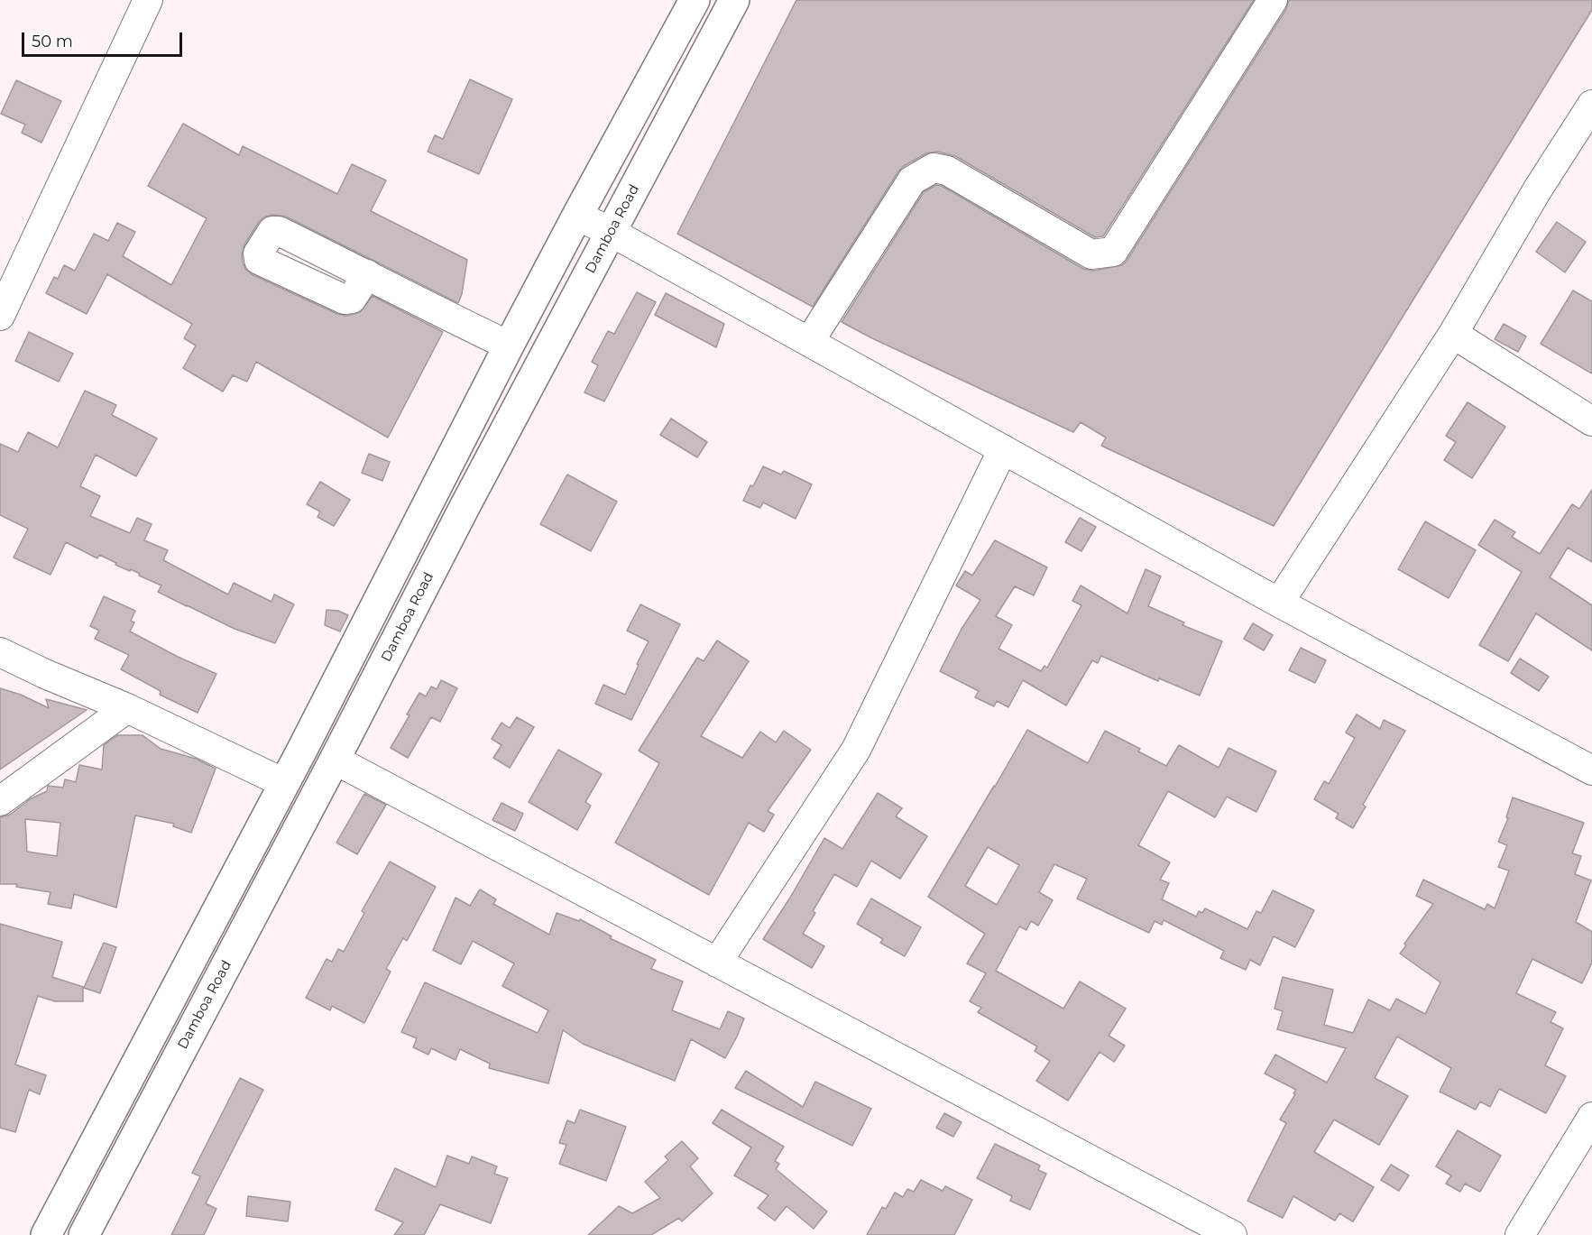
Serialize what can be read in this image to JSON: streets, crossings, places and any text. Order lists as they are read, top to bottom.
{
  "streets": {
    "main road": ["Damboa Road"]
  },
  "scale_bar": "50 m"
}
